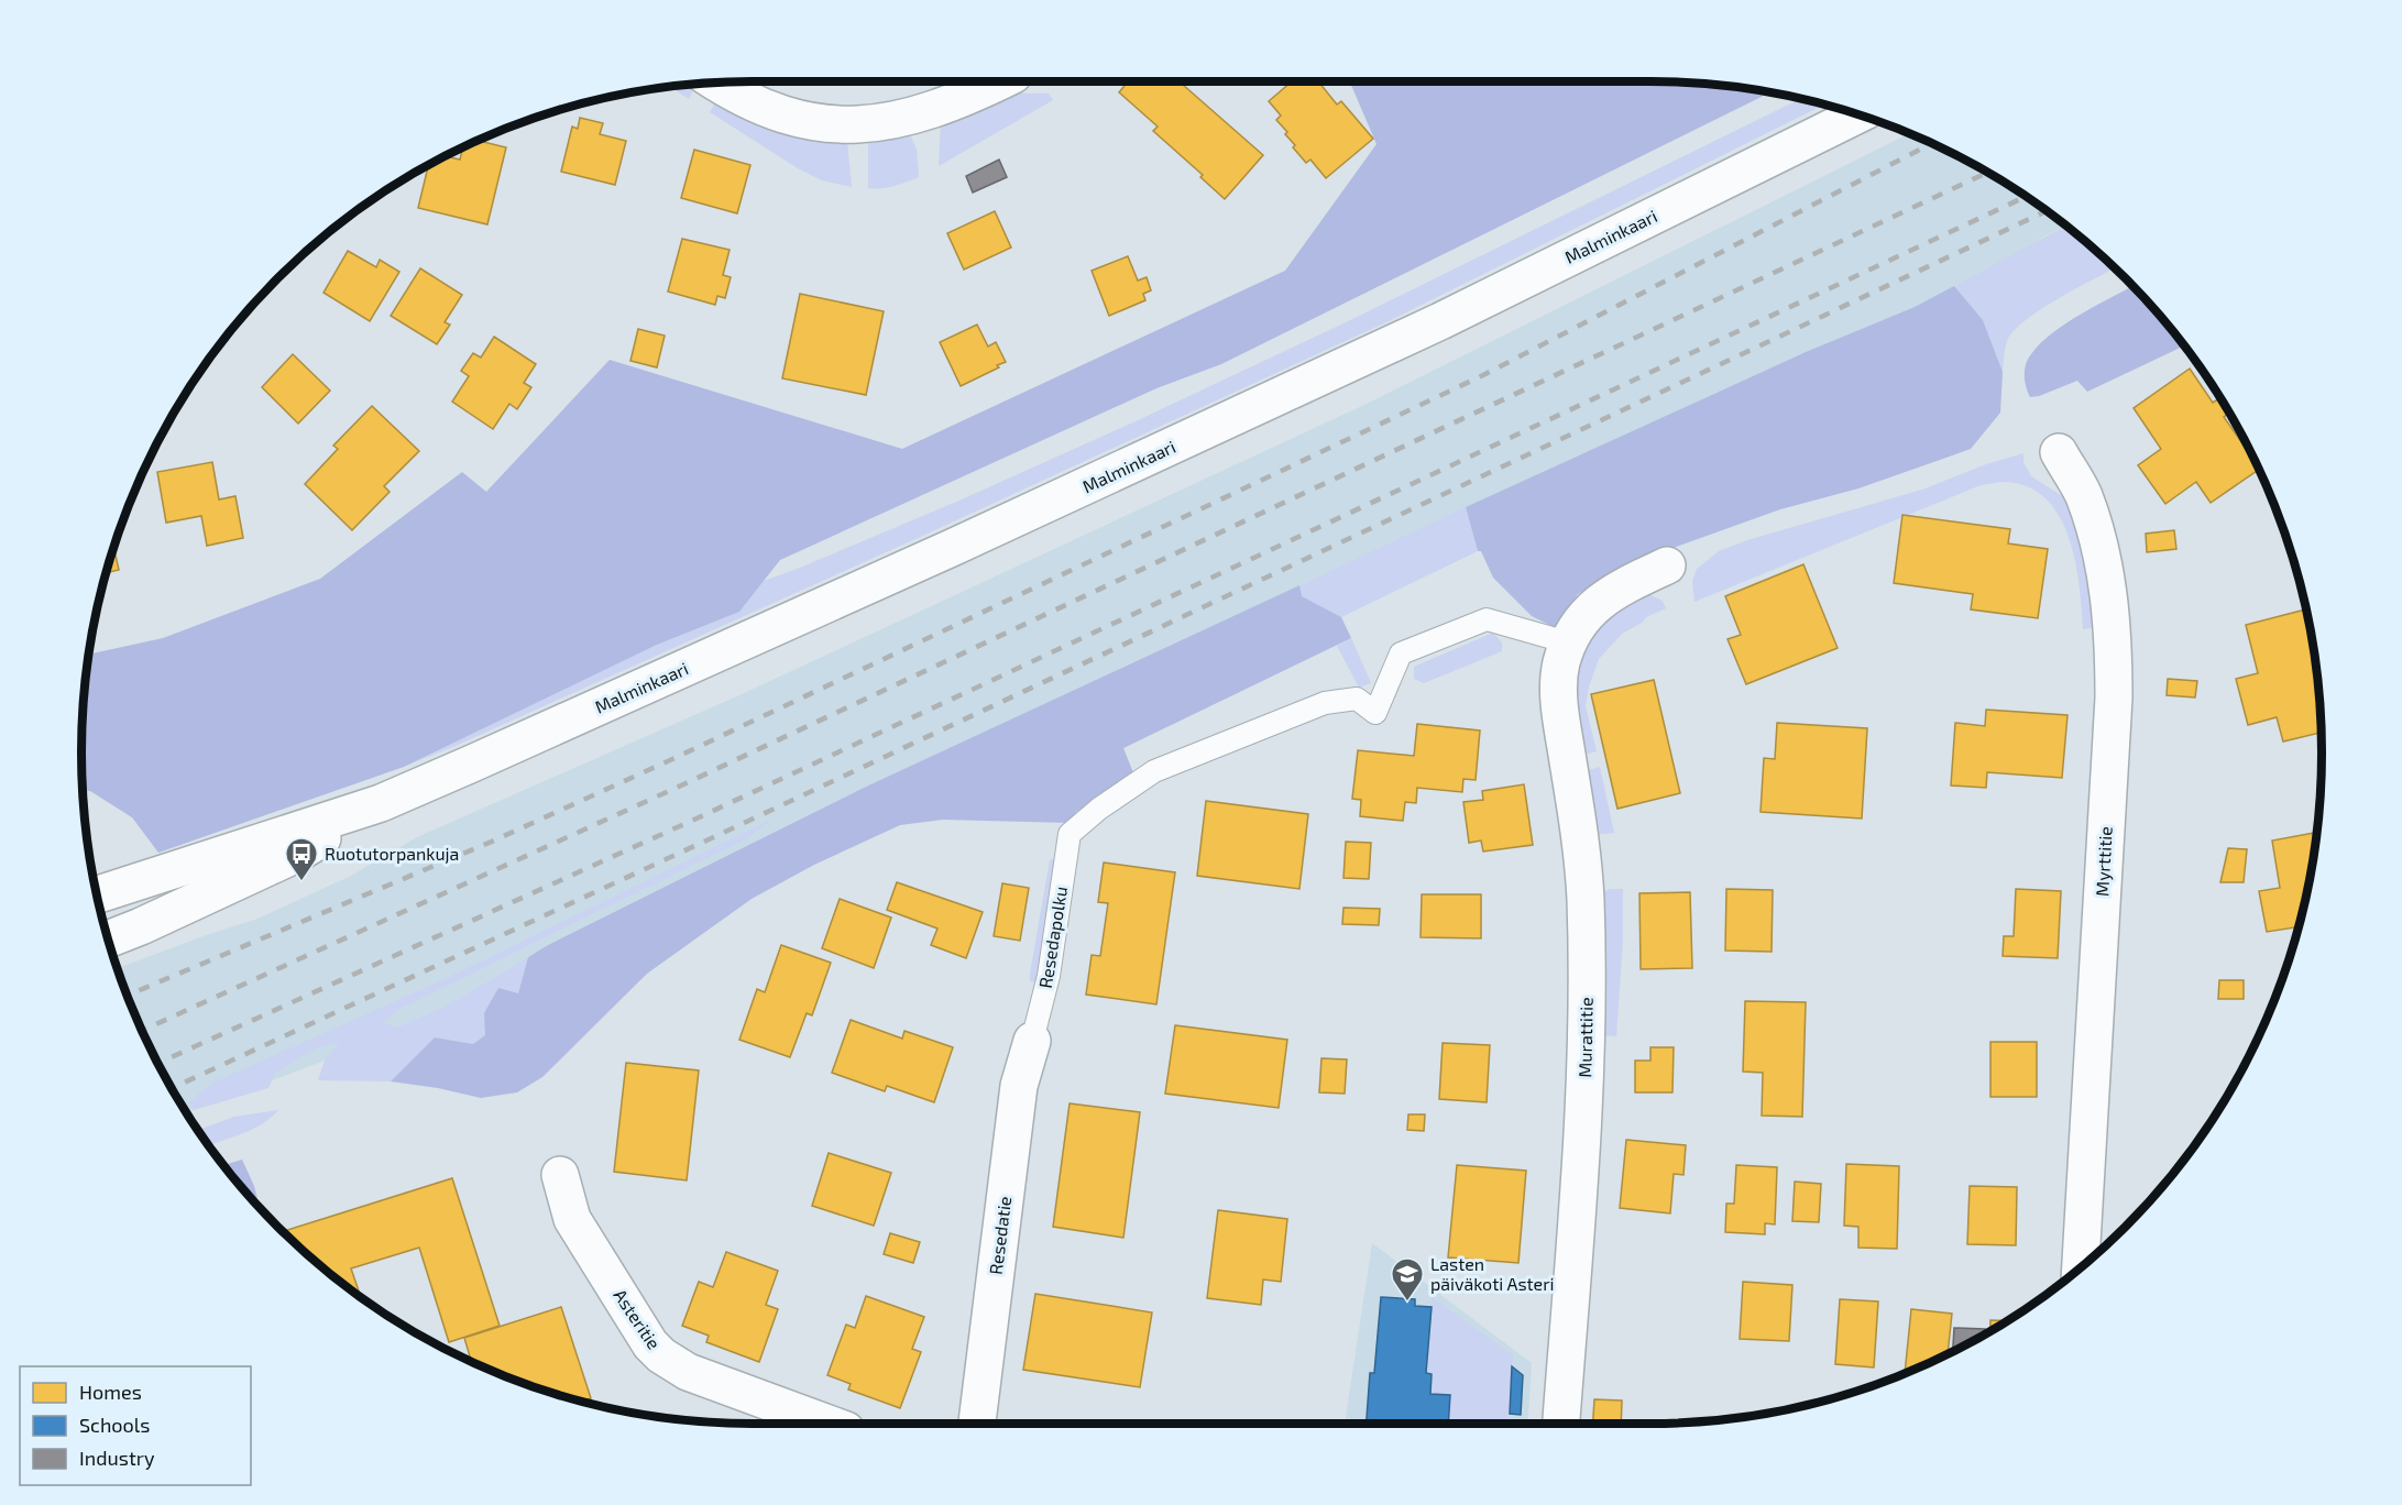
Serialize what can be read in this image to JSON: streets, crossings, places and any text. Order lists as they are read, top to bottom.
{
  "streets": {
    "street": [
      "Malminkaari",
      "Myrttitie",
      "Murattitie",
      "Resedatie",
      "Asteritie"
    ],
    "lane": ["Resedapolku"]
  },
  "crossings": [
    ["Resedapolku", "Murattitie"],
    ["Resedapolku", "Resedatie"]
  ],
  "places": {
    "bus stop": ["Ruotutorpankuja"],
    "school or university": ["Lasten päiväkoti Asteri"]
  },
  "legend": ["Homes", "Schools", "Industry"]
}
